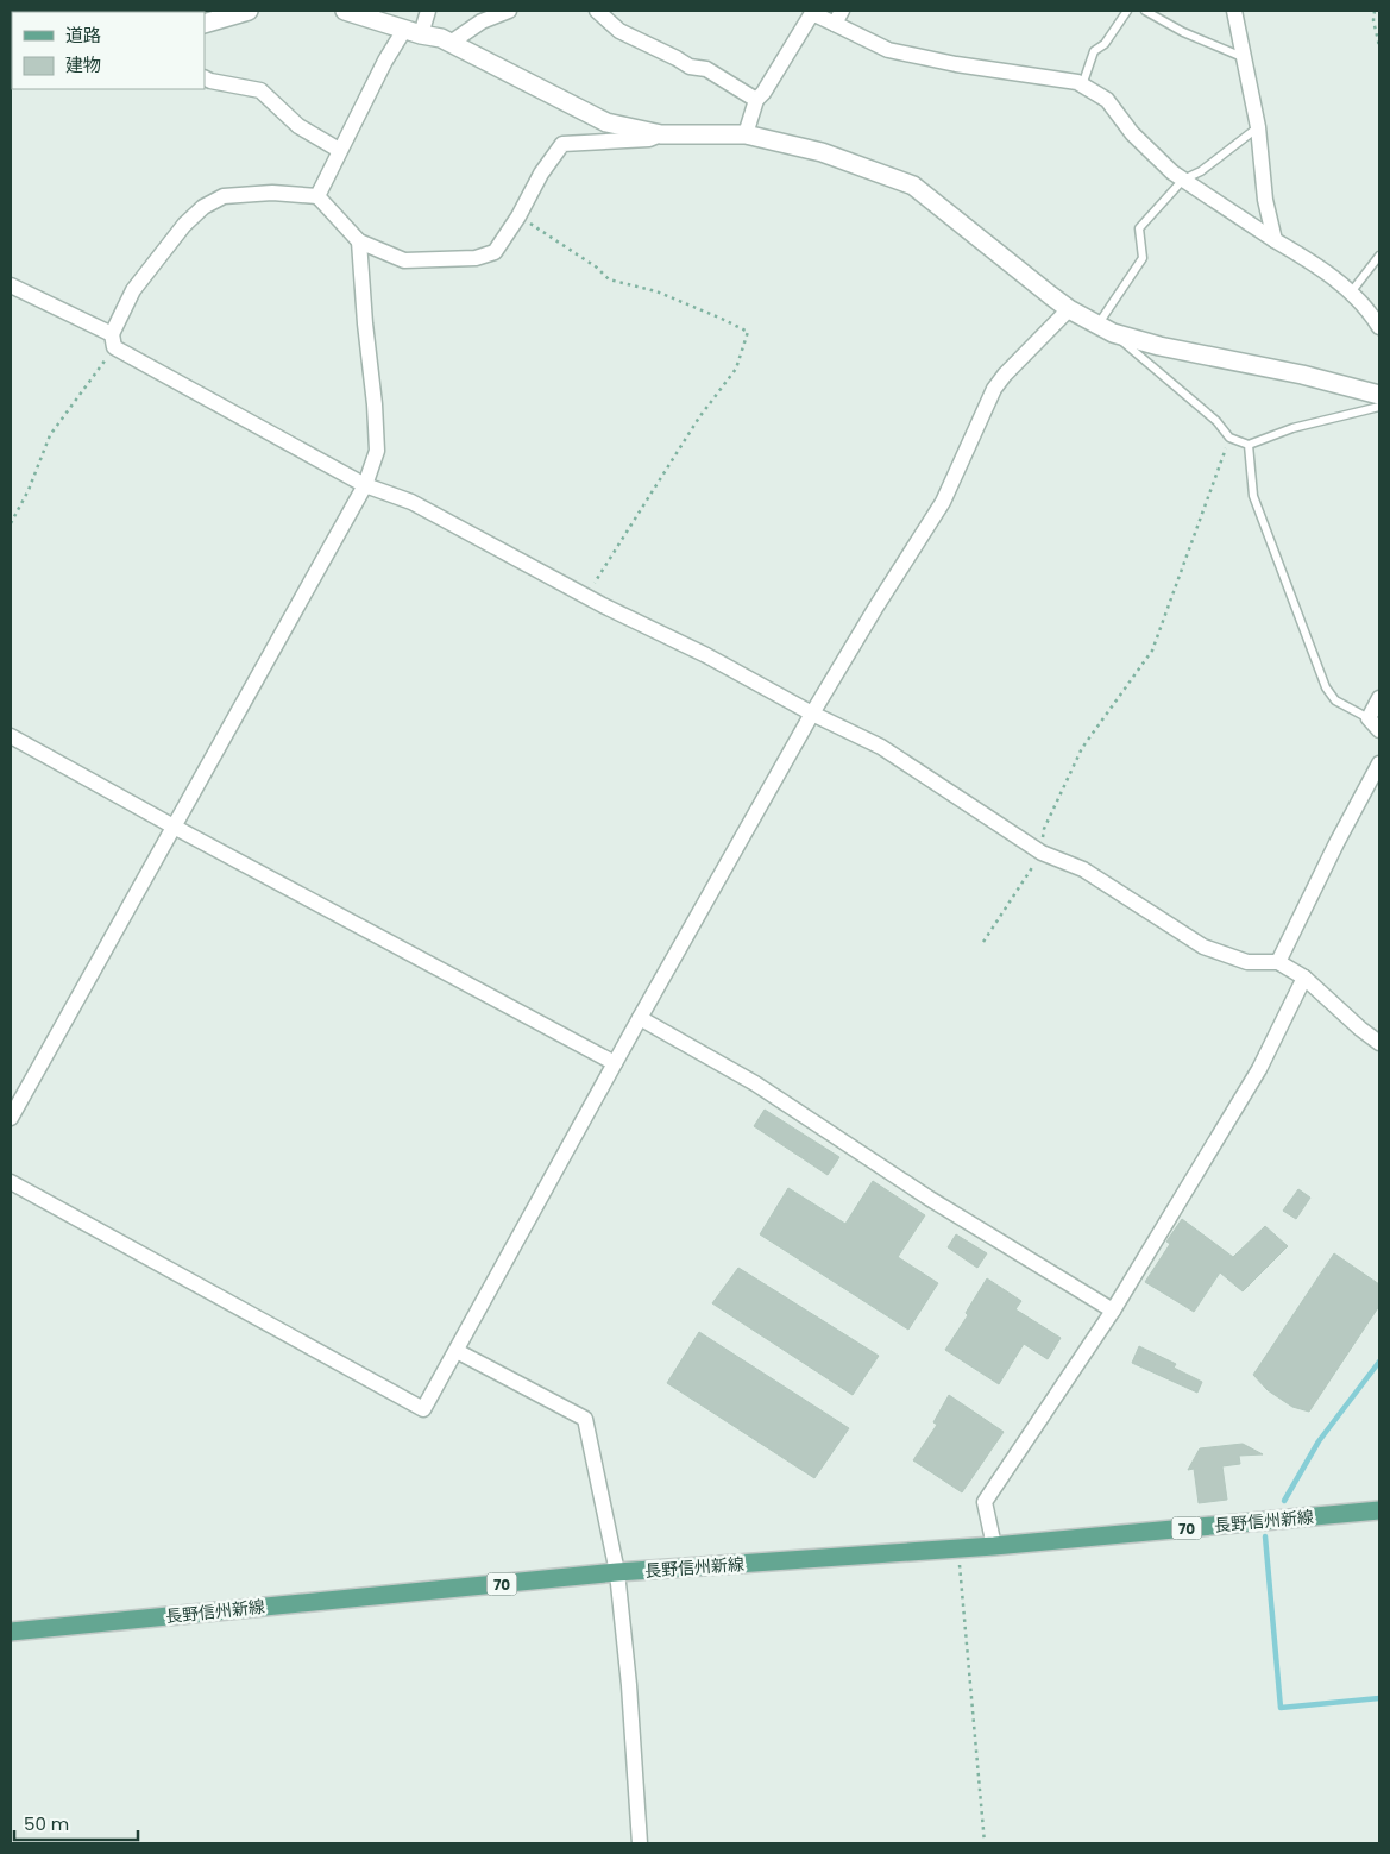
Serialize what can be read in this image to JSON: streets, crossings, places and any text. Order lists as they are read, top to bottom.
{
  "streets": {
    "main road": ["長野信州新線", "70"]
  },
  "legend": ["道路", "建物"],
  "scale_bar": "50 m"
}
